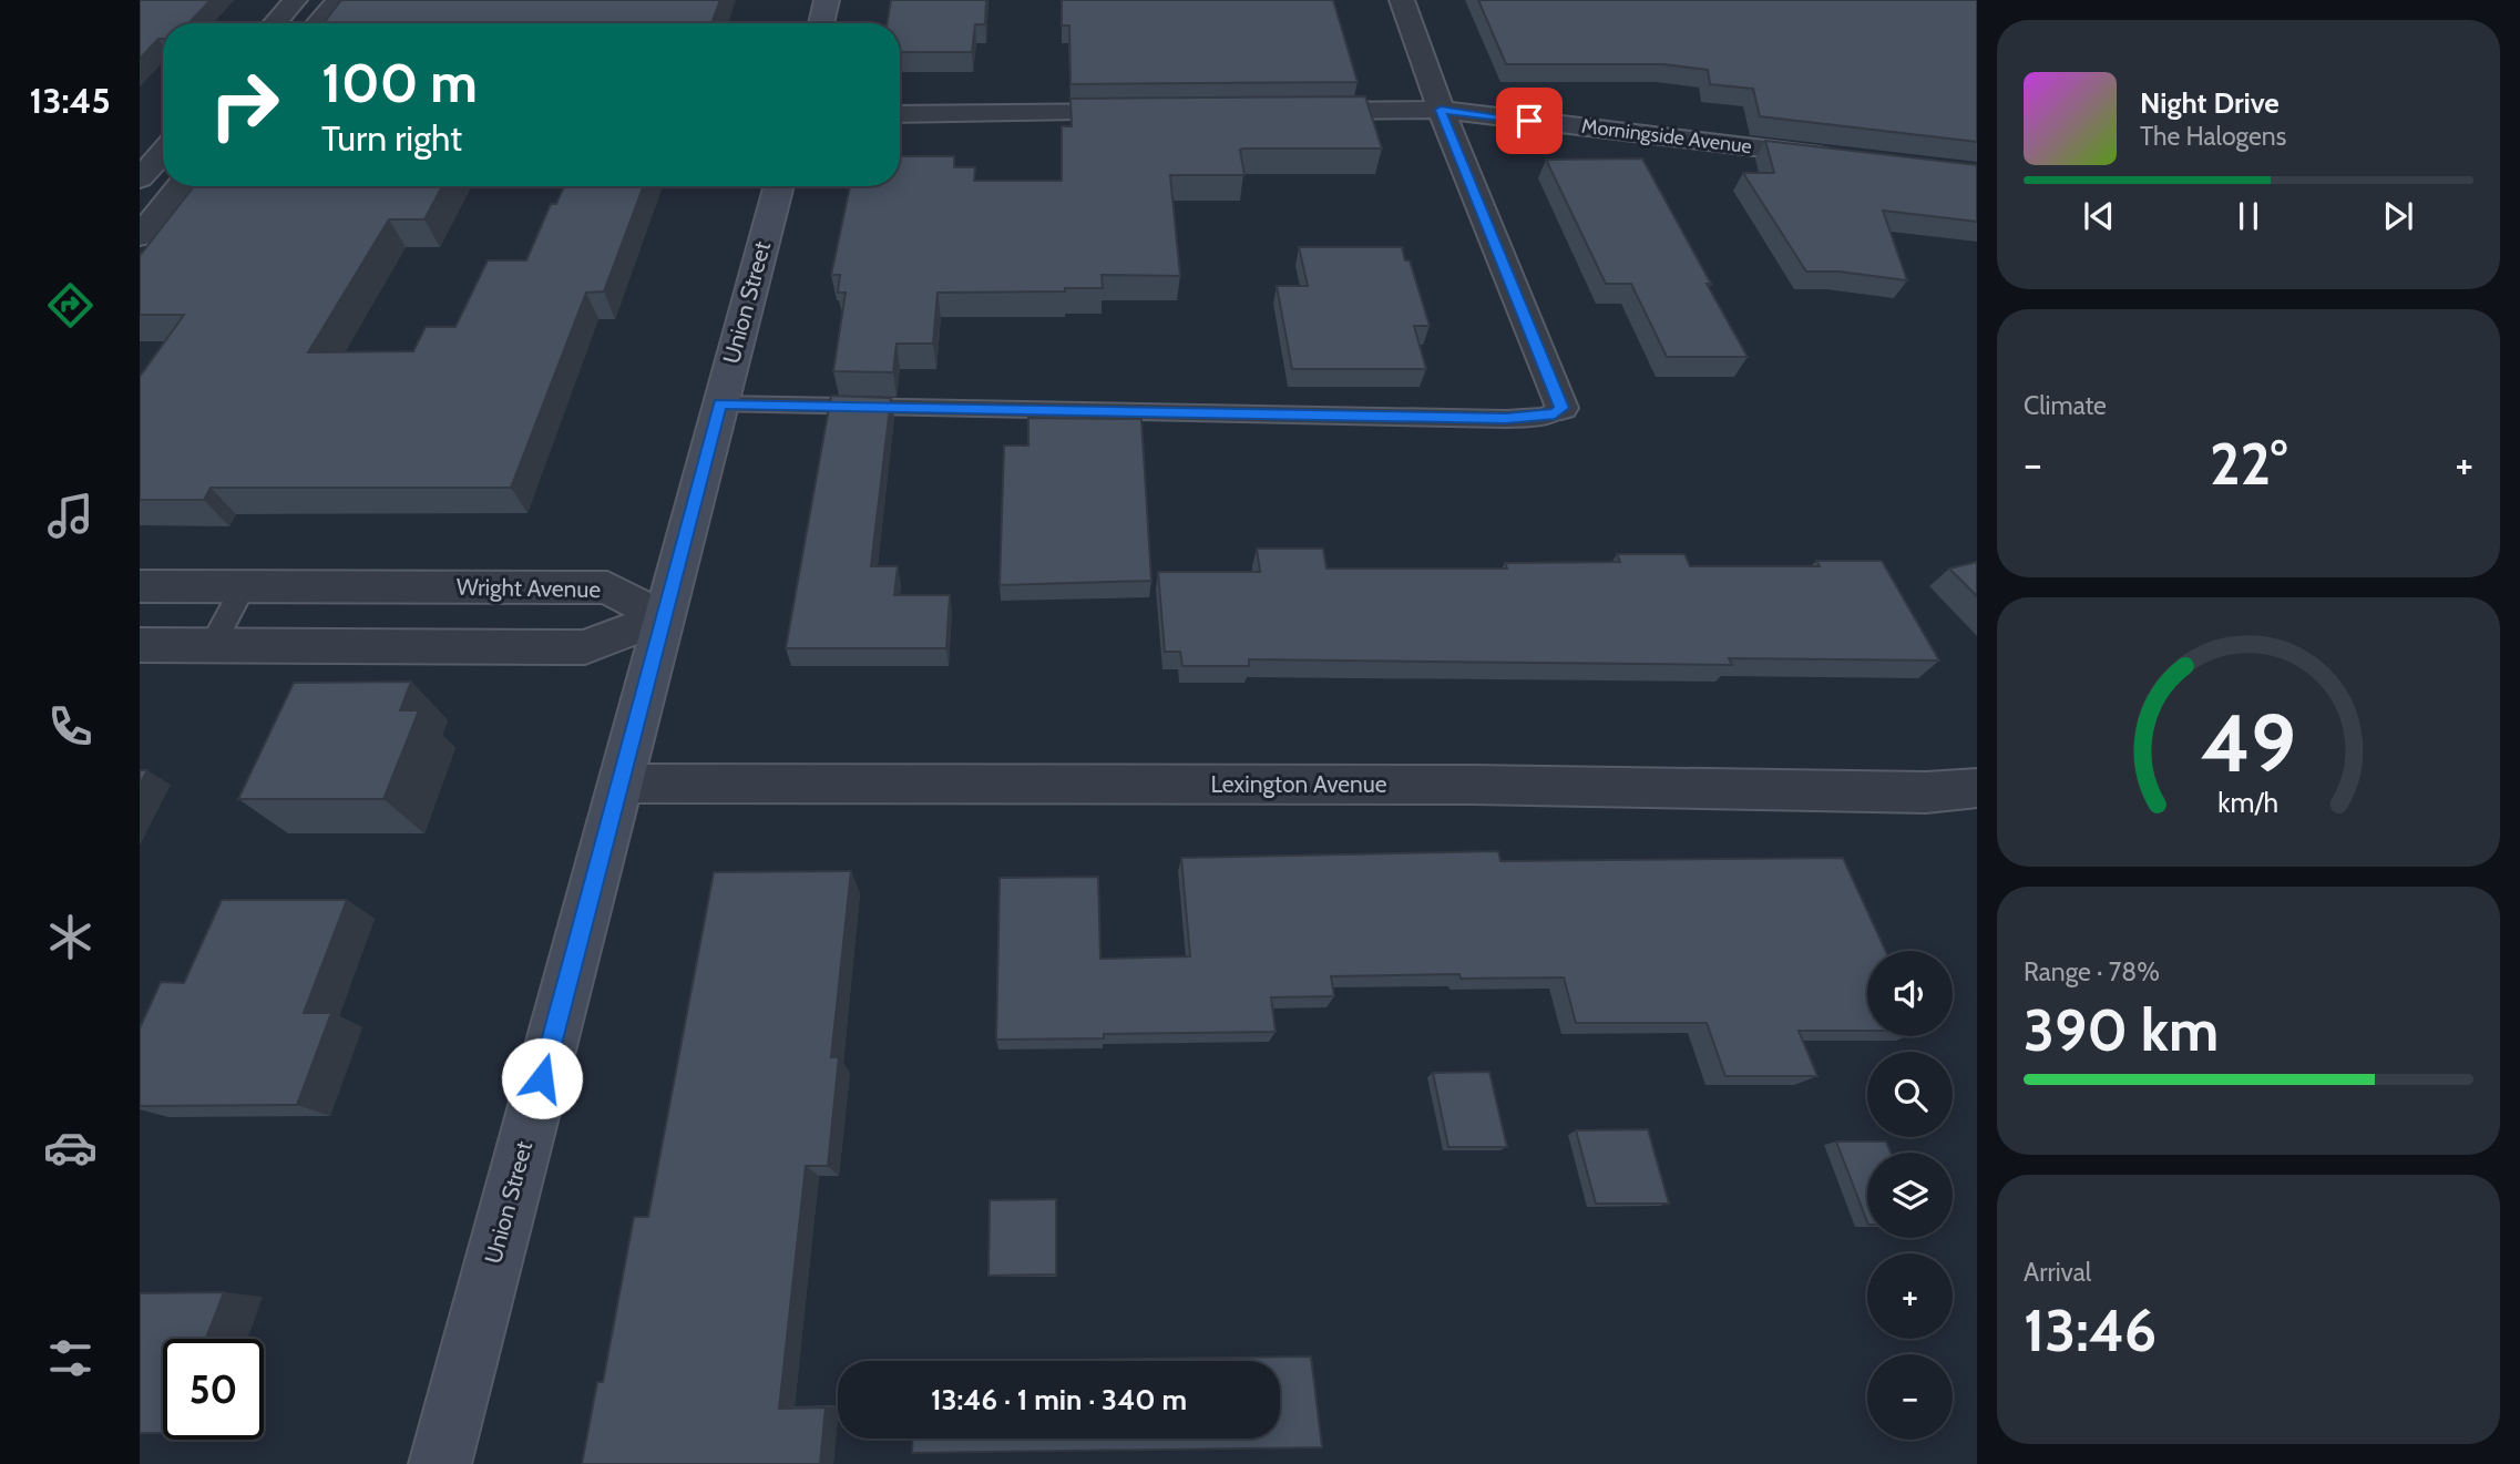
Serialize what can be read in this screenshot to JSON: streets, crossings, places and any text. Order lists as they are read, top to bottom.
{
  "streets": {
    "main road": ["Union Street"],
    "street": ["Morningside Avenue", "Wright Avenue", "Lexington Avenue"]
  },
  "crossings": [
    ["Union Street", "Wright Avenue"],
    ["Union Street", "Lexington Avenue"]
  ],
  "page": {
    "tabs": "13:45",
    "turn": ["100 m", "Turn right"],
    "song": ["Night Drive", "The Halogens"],
    "tile": [
      "Climate",
      ["Range · 78%", "390 km"],
      ["Arrival", "13:46"]
    ],
    "heat": ["−", "22°", "+"],
    "map_buttons": ["+", "−"],
    "limit": "50",
    "trip": "13:46 · 1 min · 340 m",
    "gauge": ["49", "km/h"]
  }
}
